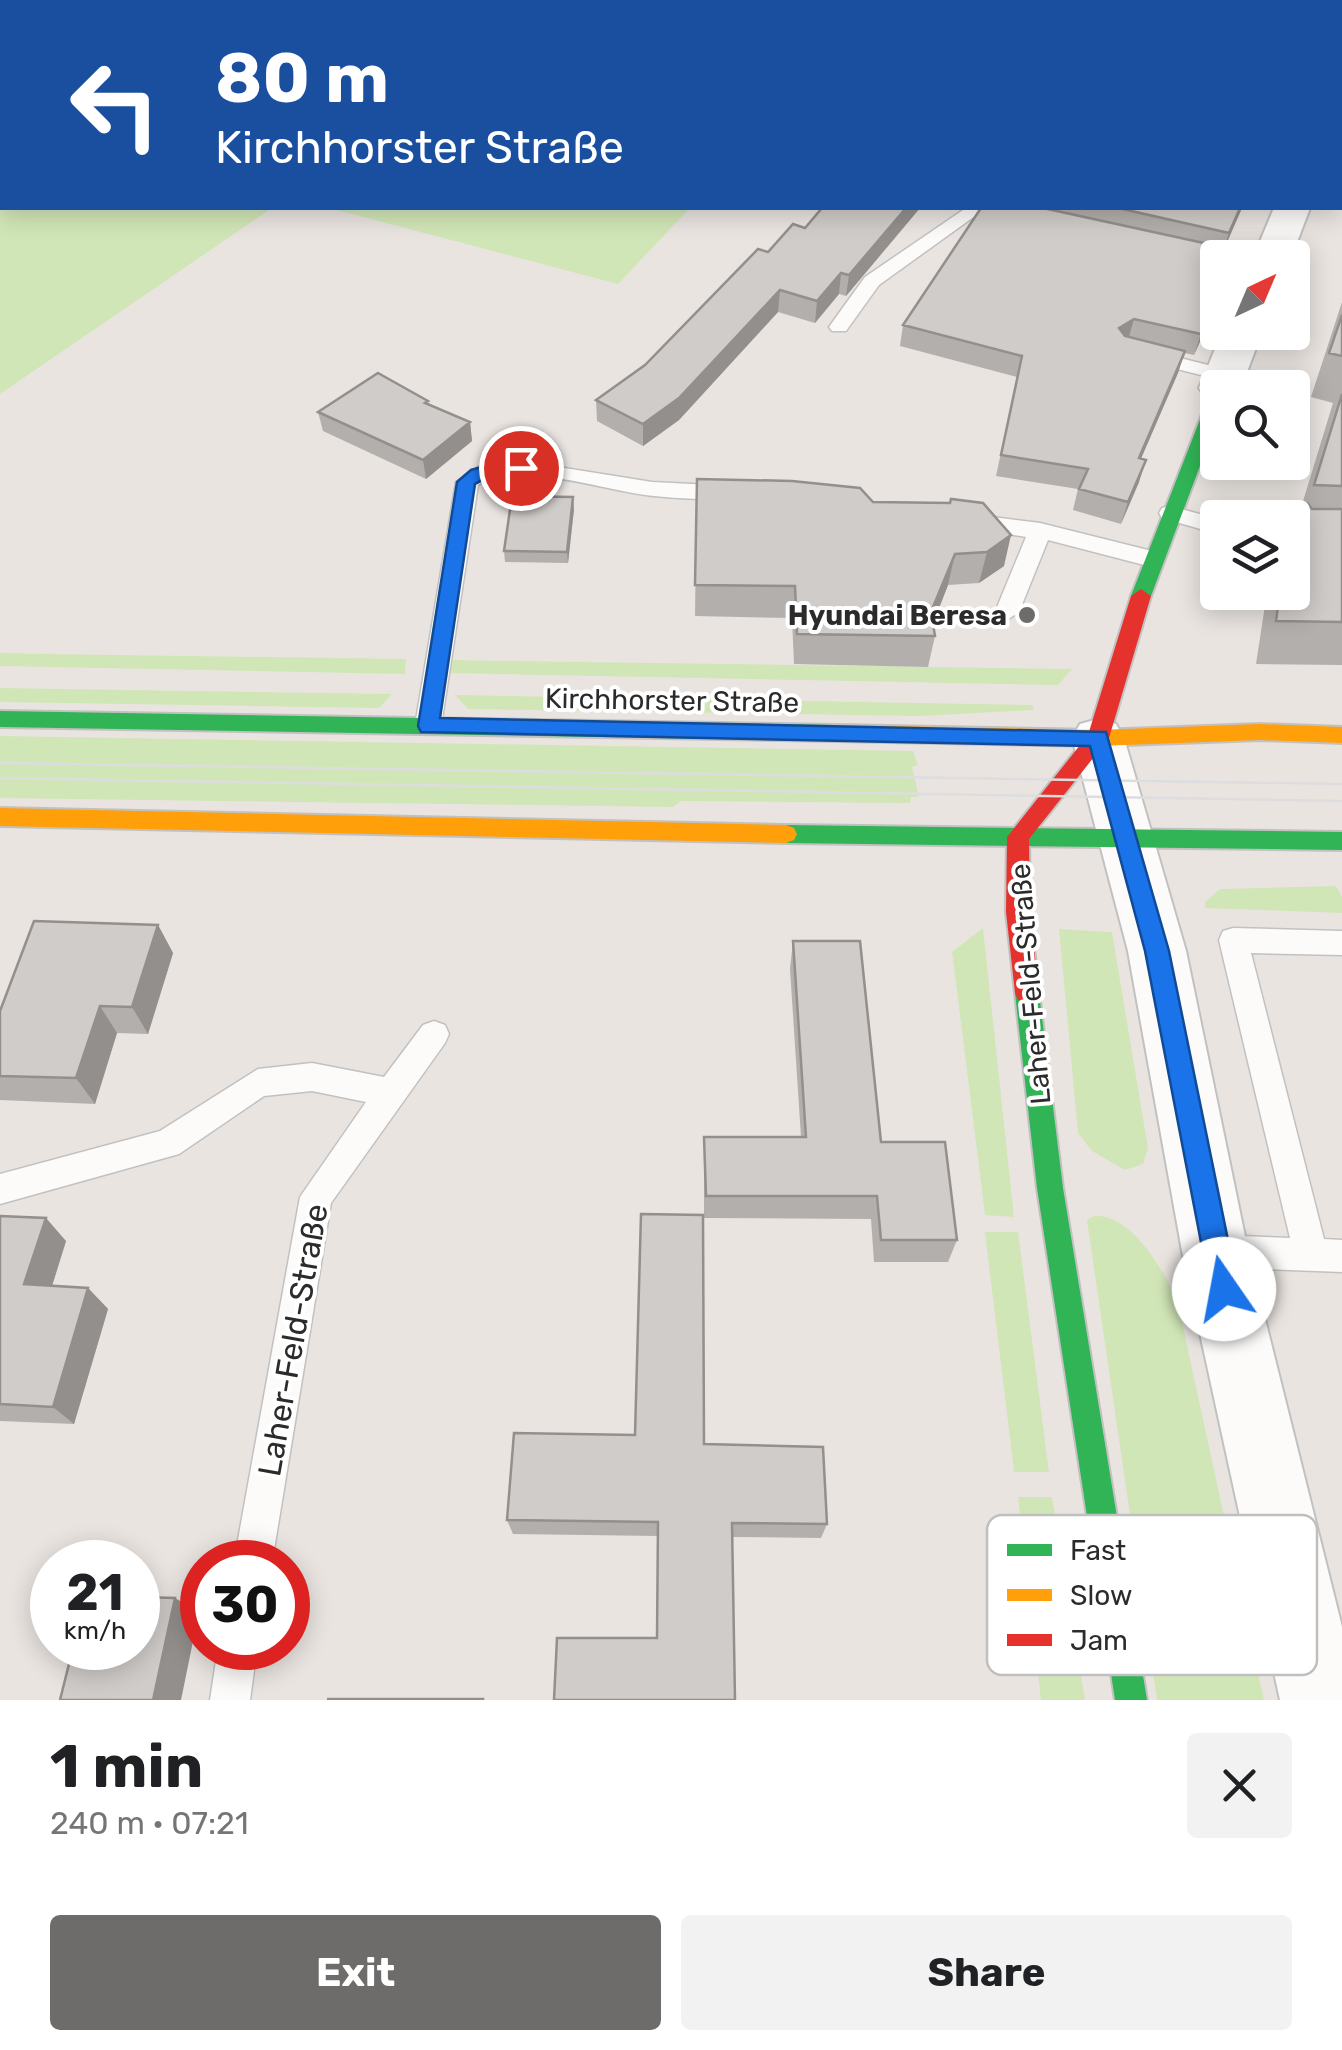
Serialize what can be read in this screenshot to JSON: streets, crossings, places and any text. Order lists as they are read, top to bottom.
{
  "streets": {
    "main road": ["Kirchhorster Straße", "Laher-Feld-Straße"]
  },
  "crossings": [
    ["Kirchhorster Straße", "Laher-Feld-Straße"]
  ],
  "places": ["Hyundai Beresa"],
  "legend": ["Fast", "Slow", "Jam"],
  "north": "top right",
  "page": {
    "turn": ["80 m", "Kirchhorster Straße"],
    "speed": "21 km/h",
    "limit": "30",
    "heading": ["1 min", "240 m · 07:21"],
    "buttons": ["Exit", "Share"]
  }
}
